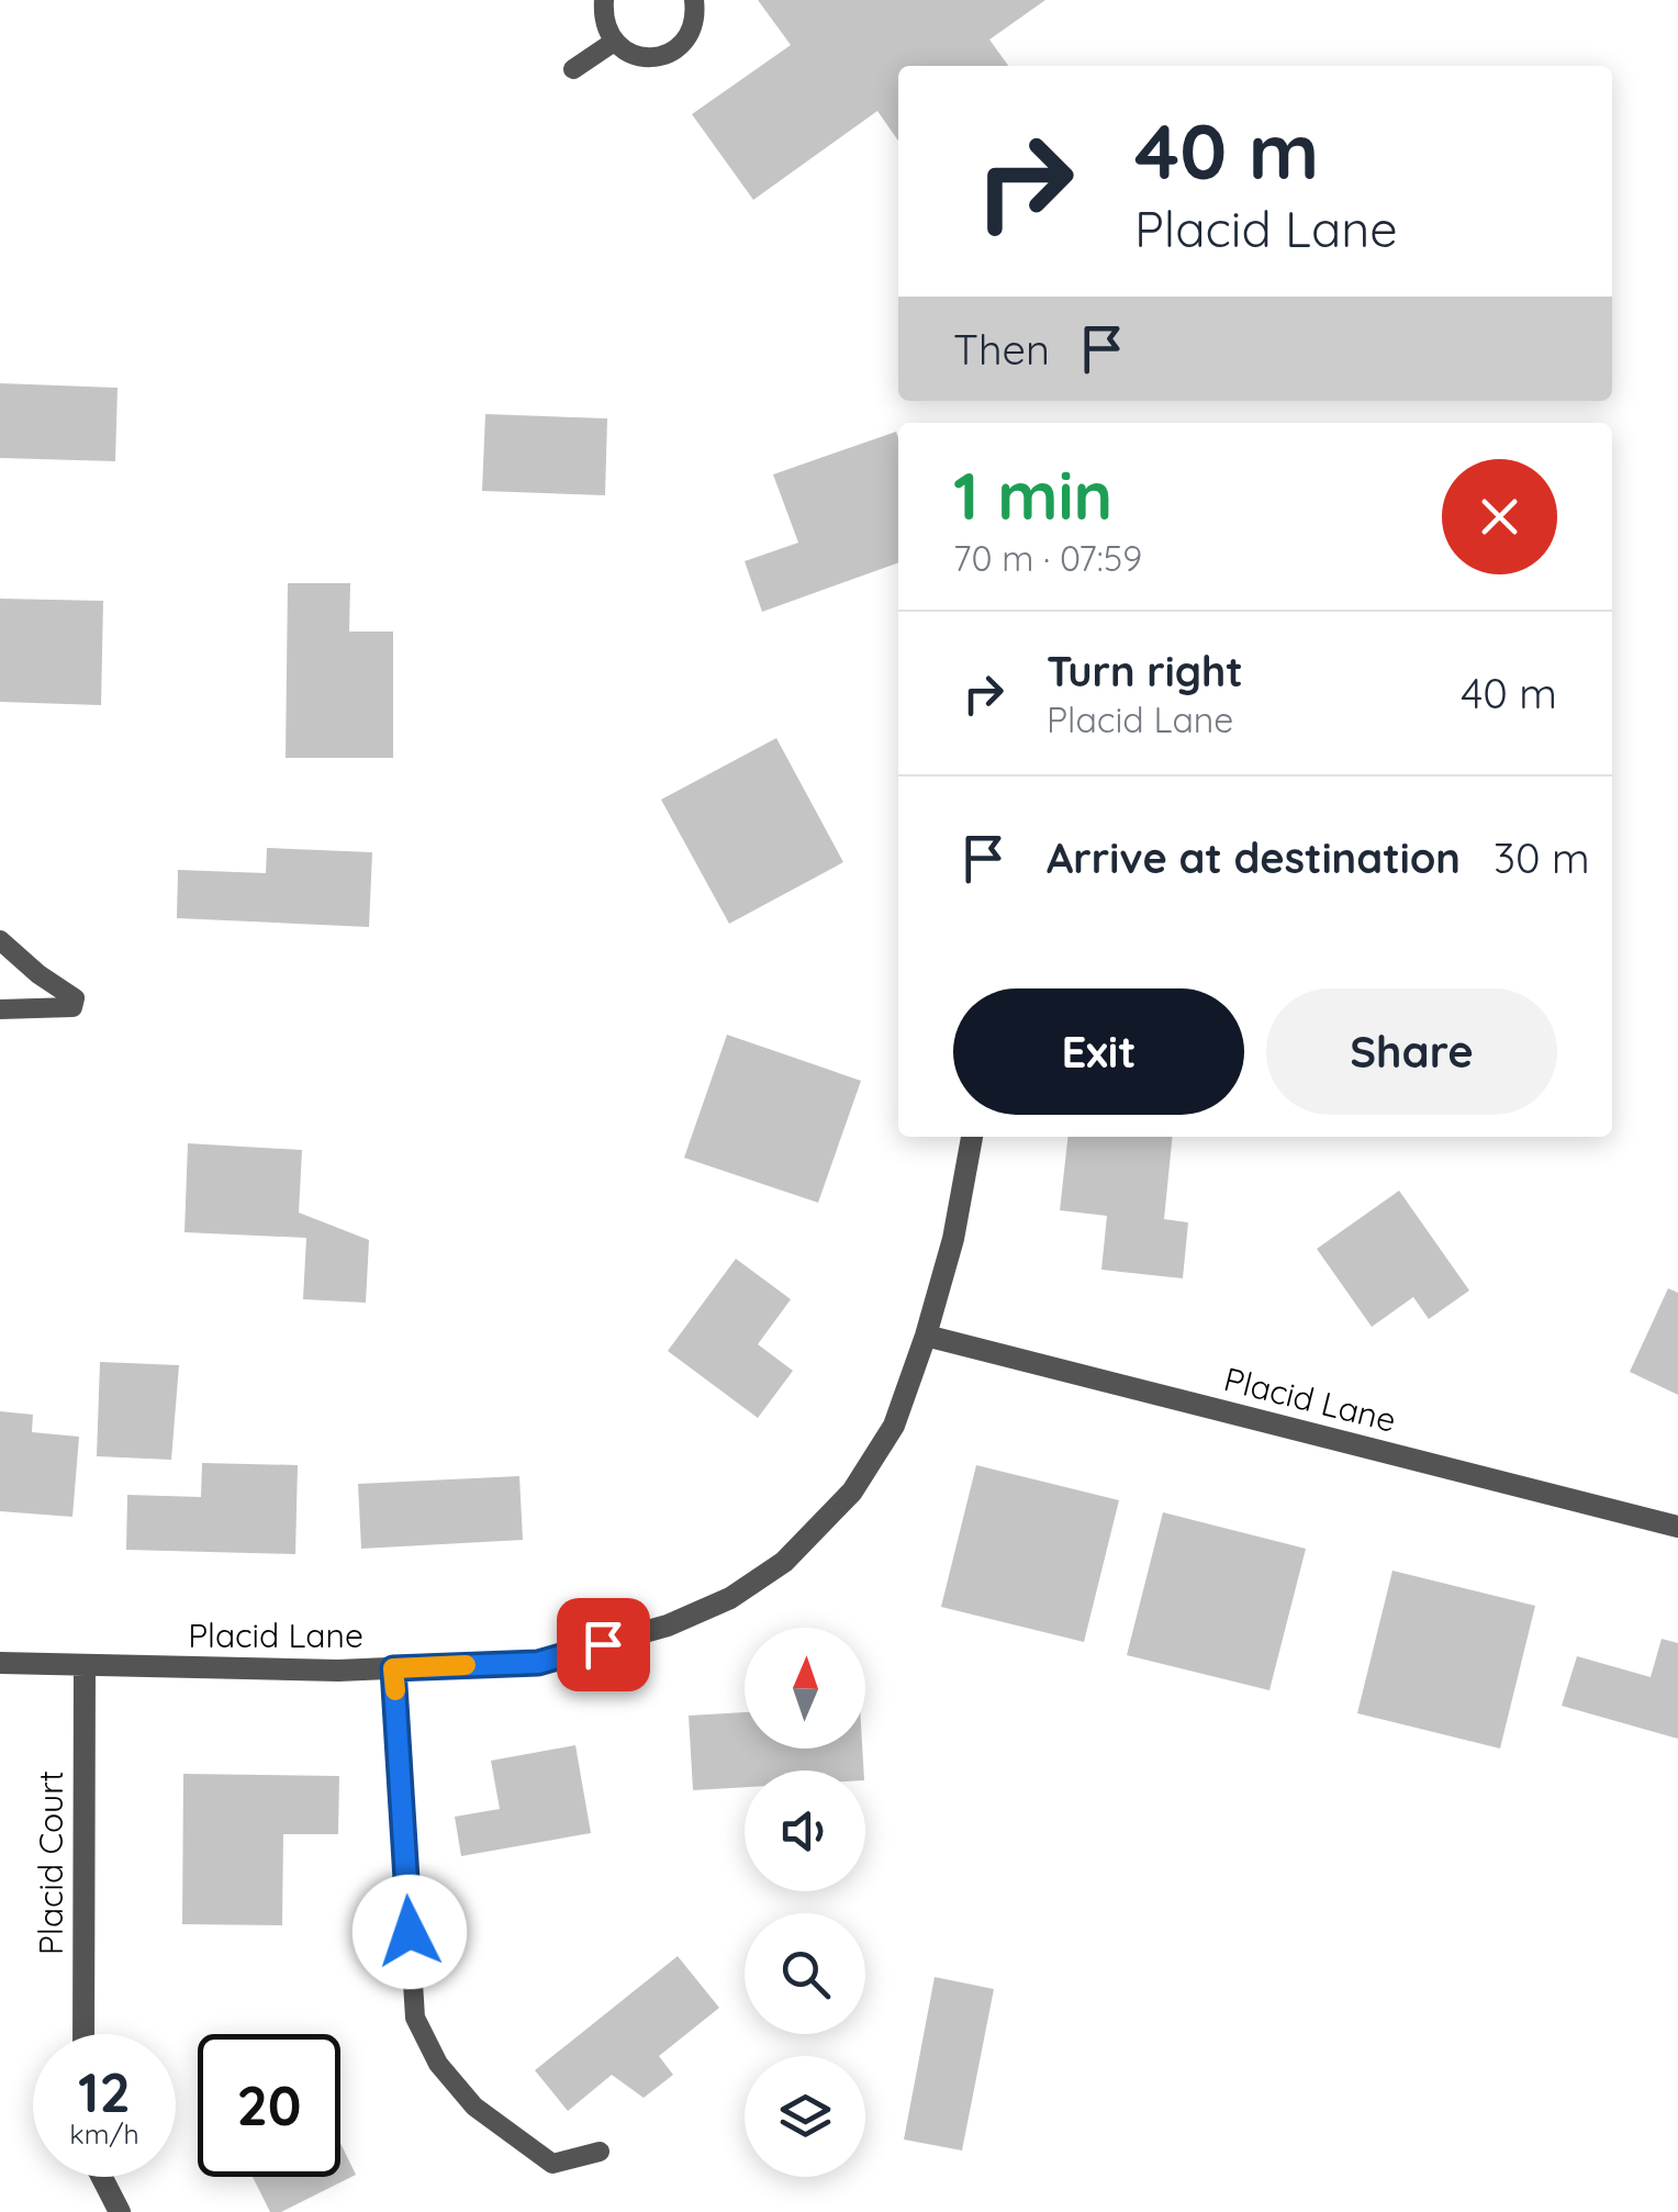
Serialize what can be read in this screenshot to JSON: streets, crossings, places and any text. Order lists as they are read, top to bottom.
{
  "streets": {
    "street": ["Placid Lane", "Placid Court"]
  },
  "crossings": [
    ["Placid Lane", "Placid Court"]
  ],
  "north": "top",
  "page": {
    "turn": ["40 m", "Placid Lane"],
    "then": "Then",
    "heading": ["1 min", "70 m · 07:59"],
    "list": [
      {
        "name": "Turn right",
        "note": "Placid Lane",
        "value": "40 m"
      },
      {
        "name": "Arrive at destination",
        "value": "30 m"
      }
    ],
    "buttons": ["Exit", "Share"],
    "speed": "12 km/h",
    "limit": "20"
  }
}
